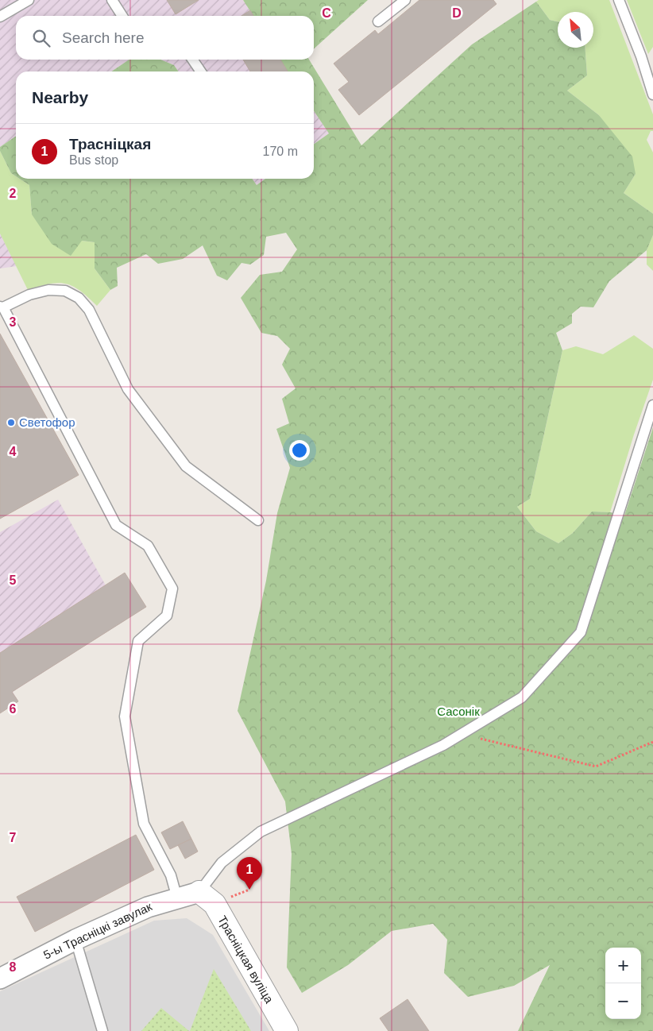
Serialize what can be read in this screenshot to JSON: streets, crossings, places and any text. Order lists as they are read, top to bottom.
{
  "streets": {
    "street": ["5-ы Трасніцкі завулак", "Трасніцкая вуліца"]
  },
  "crossings": [
    ["5-ы Трасніцкі завулак", "Трасніцкая вуліца"]
  ],
  "parks": ["Сасонік"],
  "places": ["Светофор"],
  "north": "top left",
  "page": {
    "search": "Search here",
    "heading": "Nearby",
    "list": [
      {
        "mark": "1",
        "name": "Трасніцкая",
        "note": "Bus stop",
        "value": "170 m"
      }
    ],
    "pins": "1",
    "map_buttons": ["+", "−"]
  },
  "grid": {
    "columns": ["C", "D"],
    "rows": [
      "2",
      "3",
      "4",
      "5",
      "6",
      "7",
      "8"
    ]
  }
}
